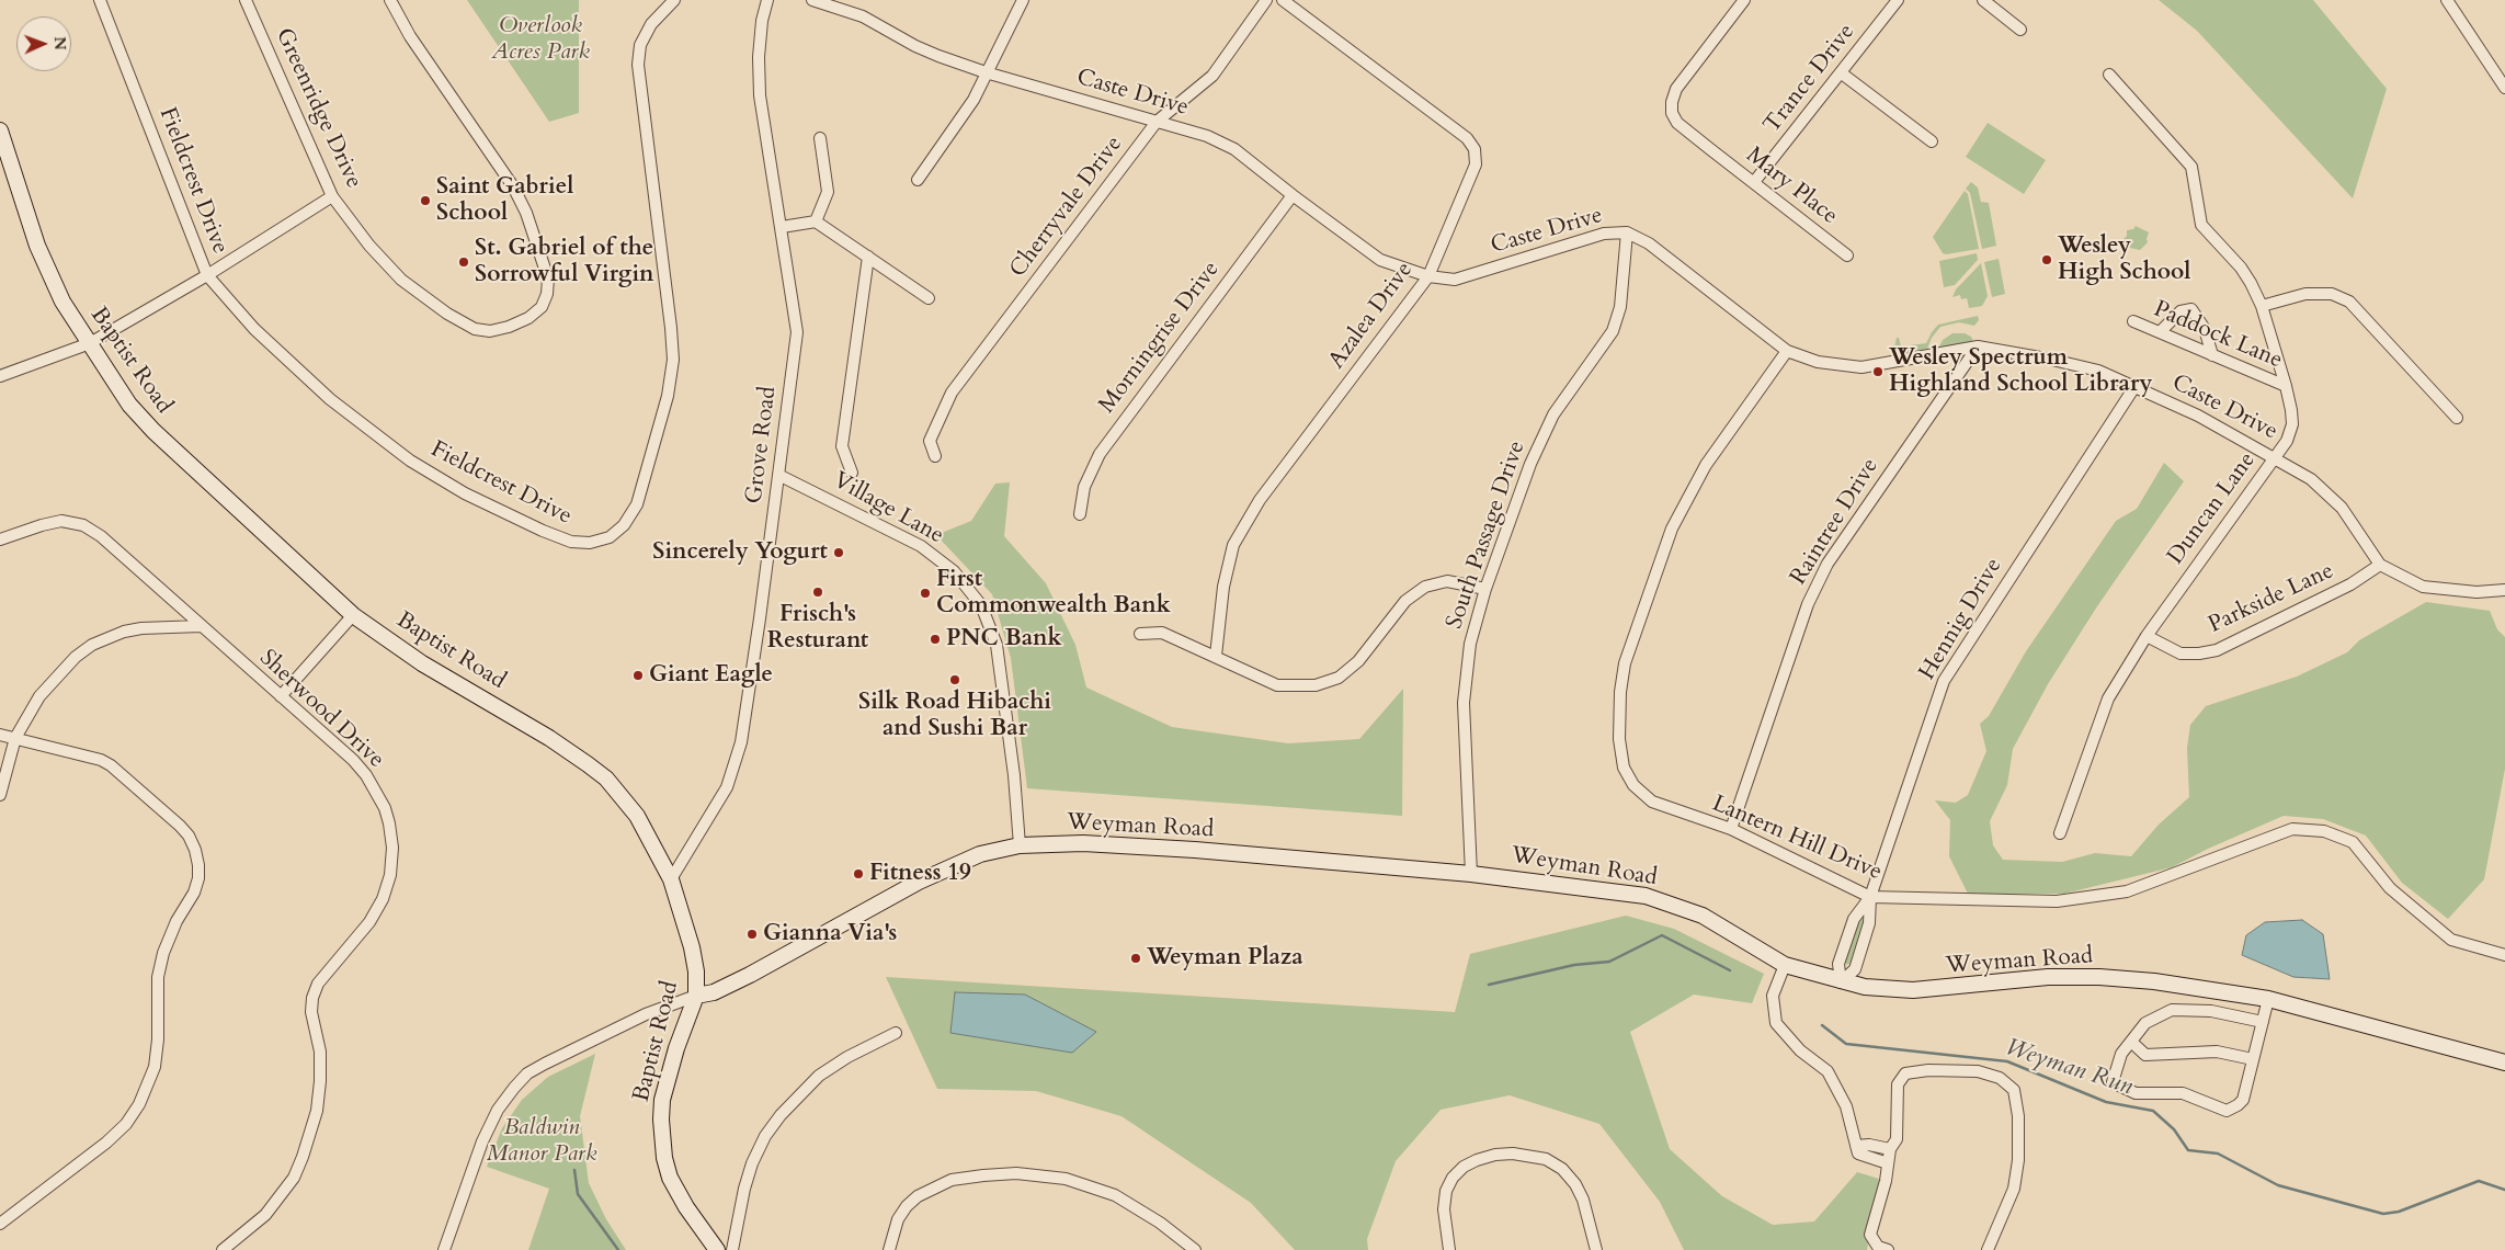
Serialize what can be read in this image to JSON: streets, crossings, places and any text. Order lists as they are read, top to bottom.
{
  "streets": {
    "street": [
      "Trance Drive",
      "Caste Drive",
      "Greenridge Drive",
      "Fieldcrest Drive",
      "Mary Place",
      "Cherryvale Drive",
      "Azalea Drive",
      "Paddock Lane",
      "Morningrise Drive",
      "Baptist Road",
      "Grove Road",
      "Village Lane",
      "Duncan Lane",
      "Raintree Drive",
      "South Passage Drive",
      "Parkside Lane",
      "Hennig Drive",
      "Sherwood Drive",
      "Weyman Road",
      "Lantern Hill Drive"
    ]
  },
  "crossings": [
    ["Trance Drive", "Mary Place"],
    ["Caste Drive", "Cherryvale Drive"],
    ["Caste Drive", "Azalea Drive"],
    ["Caste Drive", "Morningrise Drive"],
    ["Caste Drive", "Duncan Lane"],
    ["Caste Drive", "Raintree Drive"],
    ["Caste Drive", "South Passage Drive"],
    ["Caste Drive", "Parkside Lane"],
    ["Caste Drive", "Hennig Drive"],
    ["Caste Drive", "Lantern Hill Drive"],
    ["Paddock Lane", "Duncan Lane"],
    ["Baptist Road", "Grove Road"],
    ["Baptist Road", "Weyman Road"],
    ["Grove Road", "Village Lane"],
    ["Village Lane", "Weyman Road"],
    ["Duncan Lane", "Parkside Lane"],
    ["Raintree Drive", "Lantern Hill Drive"],
    ["South Passage Drive", "Weyman Road"],
    ["Hennig Drive", "Weyman Road"],
    ["Hennig Drive", "Lantern Hill Drive"]
  ],
  "water": ["Weyman Run"],
  "parks": ["Overlook Acres Park", "Baldwin Manor Park"],
  "places": [
    "Saint Gabriel School",
    "Wesley High School",
    "St. Gabriel of the Sorrowful Virgin",
    "Wesley Spectrum Highland School Library",
    "Sincerely Yogurt",
    "Frisch's Resturant",
    "First Commonwealth Bank",
    "PNC Bank",
    "Giant Eagle",
    "Silk Road Hibachi and Sushi Bar",
    "Fitness 19",
    "Gianna Via's",
    "Weyman Plaza"
  ],
  "north": "right"
}
